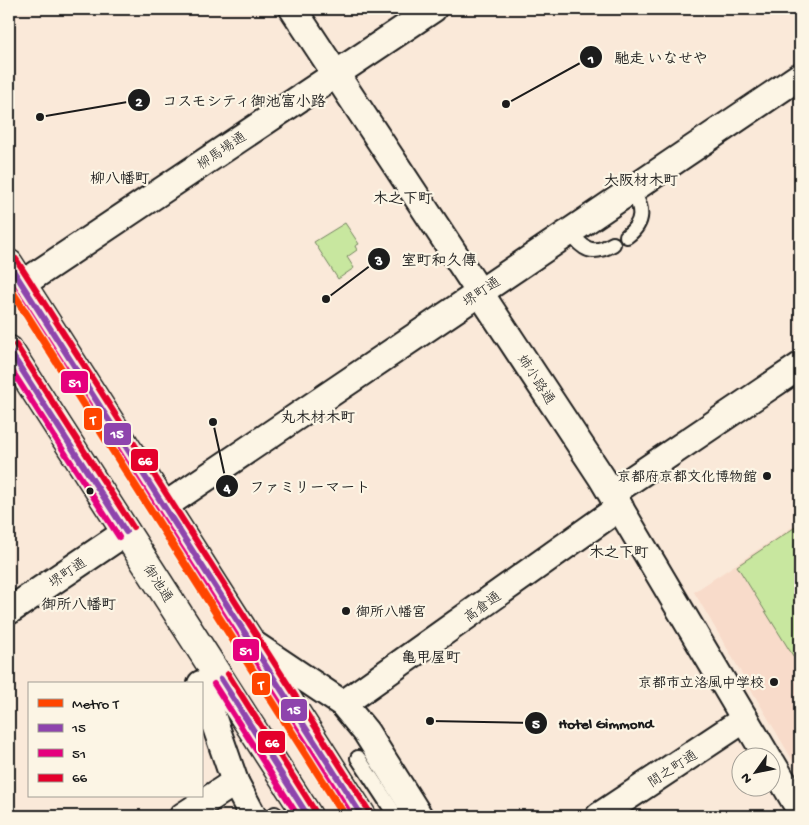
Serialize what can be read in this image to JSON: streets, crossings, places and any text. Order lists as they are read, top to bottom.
{
  "streets": {
    "main road": ["御池通"],
    "street": [
      "柳馬場通",
      "堺町通",
      "姉小路通",
      "高倉通",
      "間之町通"
    ]
  },
  "crossings": [
    ["柳馬場通", "姉小路通"],
    ["堺町通", "姉小路通"],
    ["堺町通", "御池通"],
    ["姉小路通", "高倉通"],
    ["姉小路通", "間之町通"]
  ],
  "districts": [
    "柳八幡町",
    "大阪材木町",
    "木之下町",
    "丸木材木町",
    "木之下町",
    "御所八幡町",
    "亀甲屋町"
  ],
  "places": [
    "馳走 いなせや",
    "コスモシティ御池富小路",
    "室町和久傳",
    "ファミリーマート",
    "京都府京都文化博物館",
    "御所八幡宮",
    "京都市立洛風中学校",
    "Hotel Gimmond"
  ],
  "lines": [
    "transit line 66",
    "transit line 15",
    "transit line 51",
    "metro line T"
  ],
  "legend": [
    "Metro T",
    "15",
    "51",
    "66"
  ],
  "north": "bottom left"
}
